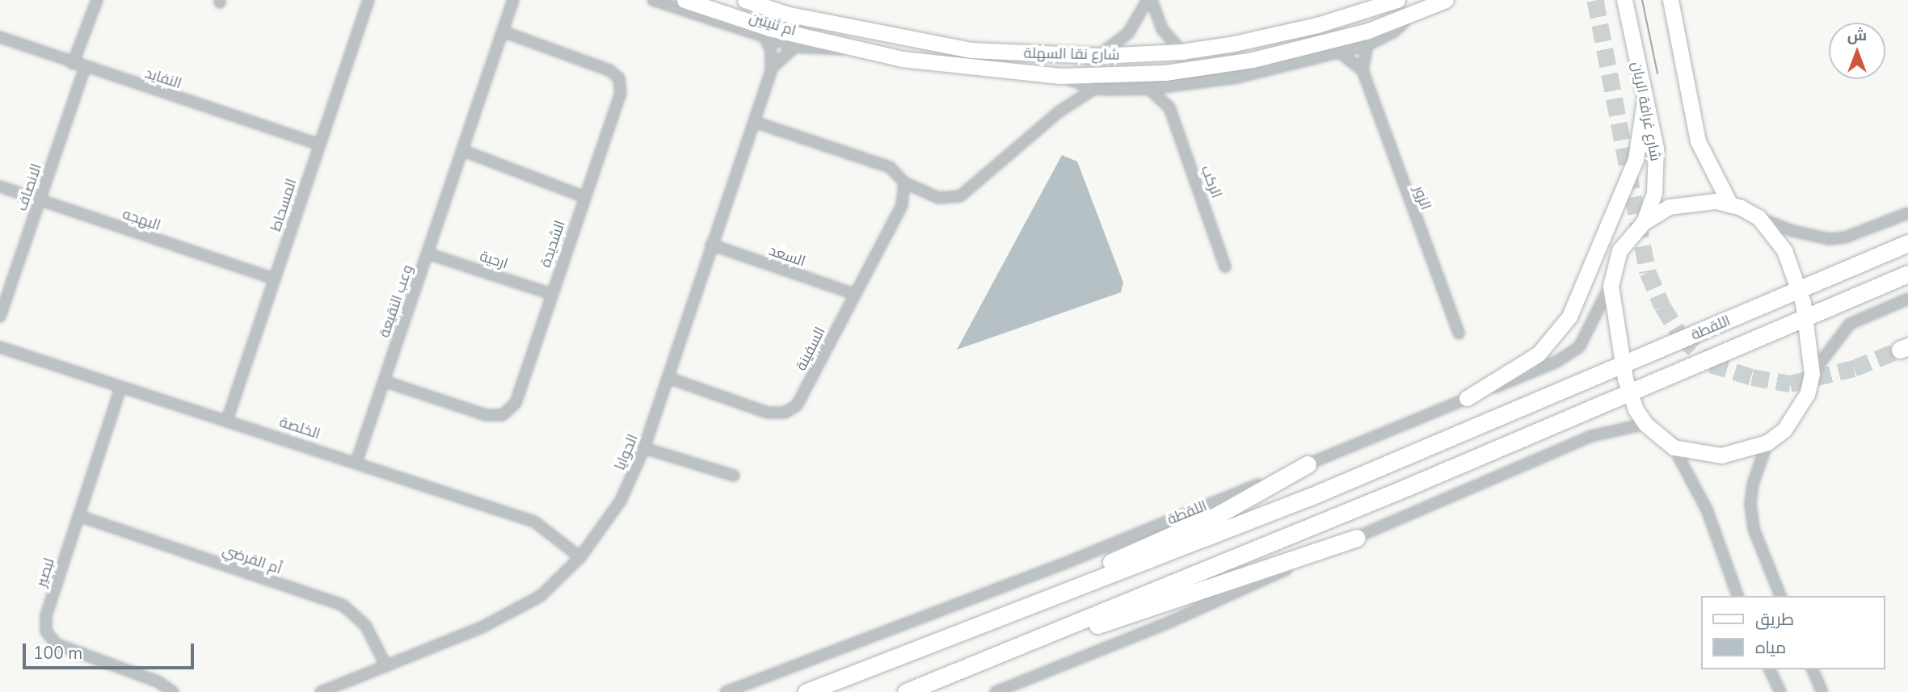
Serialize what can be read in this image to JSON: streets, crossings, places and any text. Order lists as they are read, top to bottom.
{
  "streets": {
    "main road": ["شارع نقا السهلة", "شارع غرافة الريان", "اللقطة"],
    "street": [
      "ام ثنيتين",
      "النفايد",
      "الركب",
      "الانصاف",
      "الزور",
      "المسحاط",
      "البهجه",
      "الشديدة",
      "السعد",
      "ارحية",
      "وعب النقيعة",
      "السفينة",
      "الخلصة",
      "الحوايا",
      "أم القرضي",
      "لبصير"
    ]
  },
  "crossings": [
    ["ام ثنيتين", "شارع نقا السهلة"],
    ["ام ثنيتين", "الحوايا"],
    ["شارع نقا السهلة", "الركب"],
    ["النفايد", "الانصاف"],
    ["النفايد", "المسحاط"],
    ["شارع غرافة الريان", "اللقطة"],
    ["الانصاف", "البهجه"],
    ["المسحاط", "البهجه"],
    ["المسحاط", "الخلصة"],
    ["الشديدة", "ارحية"],
    ["الشديدة", "وعب النقيعة"],
    ["السعد", "السفينة"],
    ["السعد", "الحوايا"],
    ["ارحية", "وعب النقيعة"],
    ["وعب النقيعة", "الخلصة"],
    ["السفينة", "الحوايا"],
    ["الخلصة", "الحوايا"],
    ["الخلصة", "لبصير"],
    ["الحوايا", "أم القرضي"],
    ["أم القرضي", "لبصير"]
  ],
  "legend": ["طريق", "مياه"],
  "scale_bar": "100 m",
  "north": "top"
}
